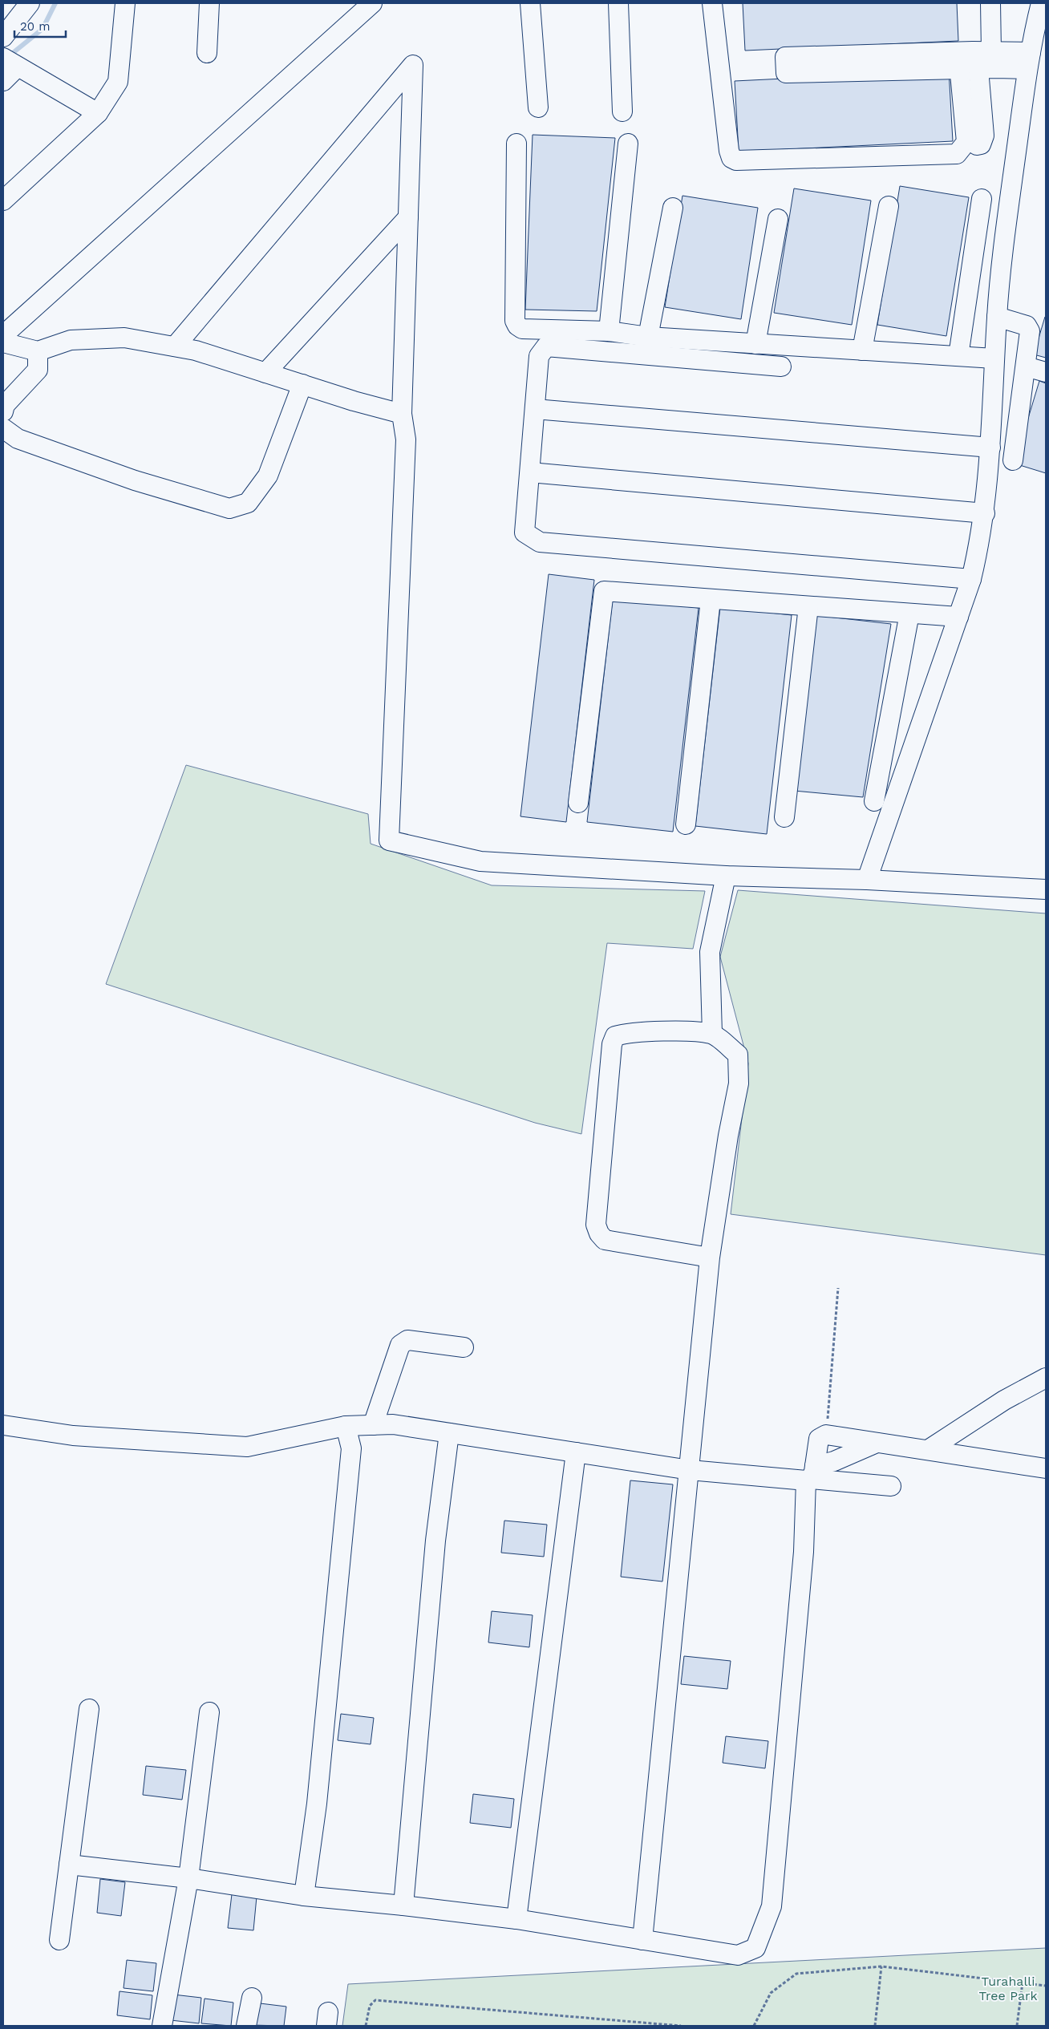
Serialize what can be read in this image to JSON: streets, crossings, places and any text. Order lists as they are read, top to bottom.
{
  "parks": ["Turahalli Tree Park"],
  "scale_bar": "20 m"
}
